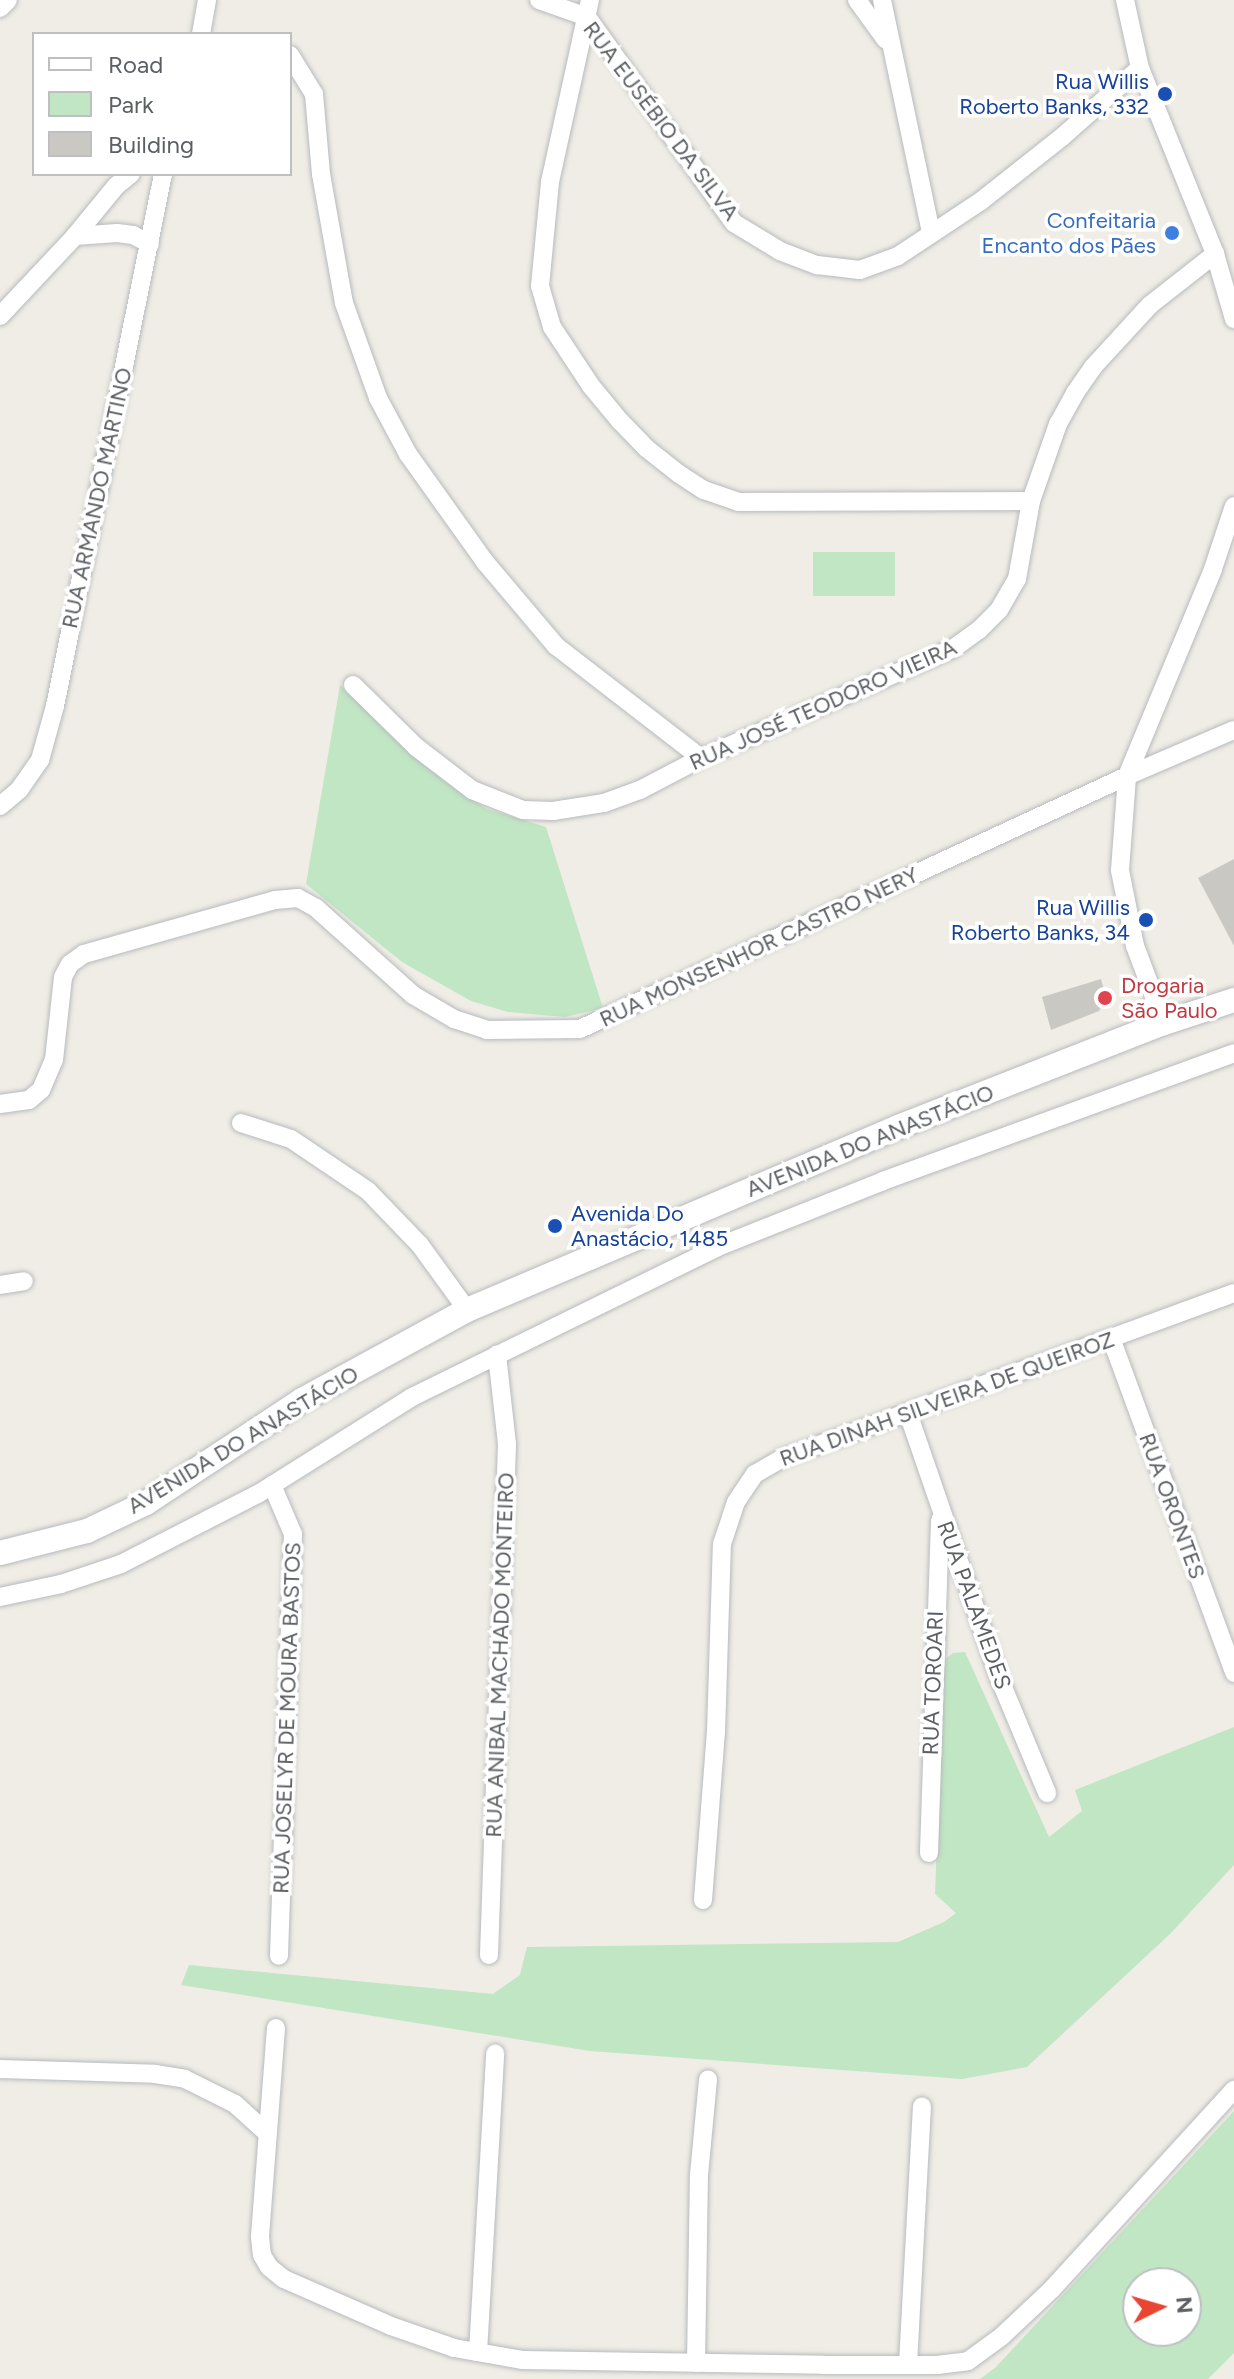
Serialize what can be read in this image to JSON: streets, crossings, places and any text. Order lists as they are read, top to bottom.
{
  "streets": {
    "main road": ["AVENIDA DO ANASTÁCIO"],
    "street": [
      "RUA EUSÉBIO DA SILVA",
      "RUA ARMANDO MARTINO",
      "RUA JOSÉ TEODORO VIEIRA",
      "RUA MONSENHOR CASTRO NERY",
      "RUA DINAH SILVEIRA DE QUEIROZ",
      "RUA ORONTES",
      "RUA PALAMEDES",
      "RUA ANIBAL MACHADO MONTEIRO",
      "RUA TOROARI",
      "RUA JOSELYR DE MOURA BASTOS"
    ]
  },
  "crossings": [
    ["AVENIDA DO ANASTÁCIO", "RUA ANIBAL MACHADO MONTEIRO"],
    ["AVENIDA DO ANASTÁCIO", "RUA JOSELYR DE MOURA BASTOS"],
    ["RUA DINAH SILVEIRA DE QUEIROZ", "RUA ORONTES"],
    ["RUA DINAH SILVEIRA DE QUEIROZ", "RUA PALAMEDES"],
    ["RUA PALAMEDES", "RUA TOROARI"]
  ],
  "places": [
    "Rua Willis Roberto Banks, 332",
    "Confeitaria Encanto dos Pães",
    "Rua Willis Roberto Banks, 34",
    "Drogaria São Paulo",
    "Avenida Do Anastácio, 1485"
  ],
  "legend": ["Road", "Park", "Building"],
  "north": "right"
}
